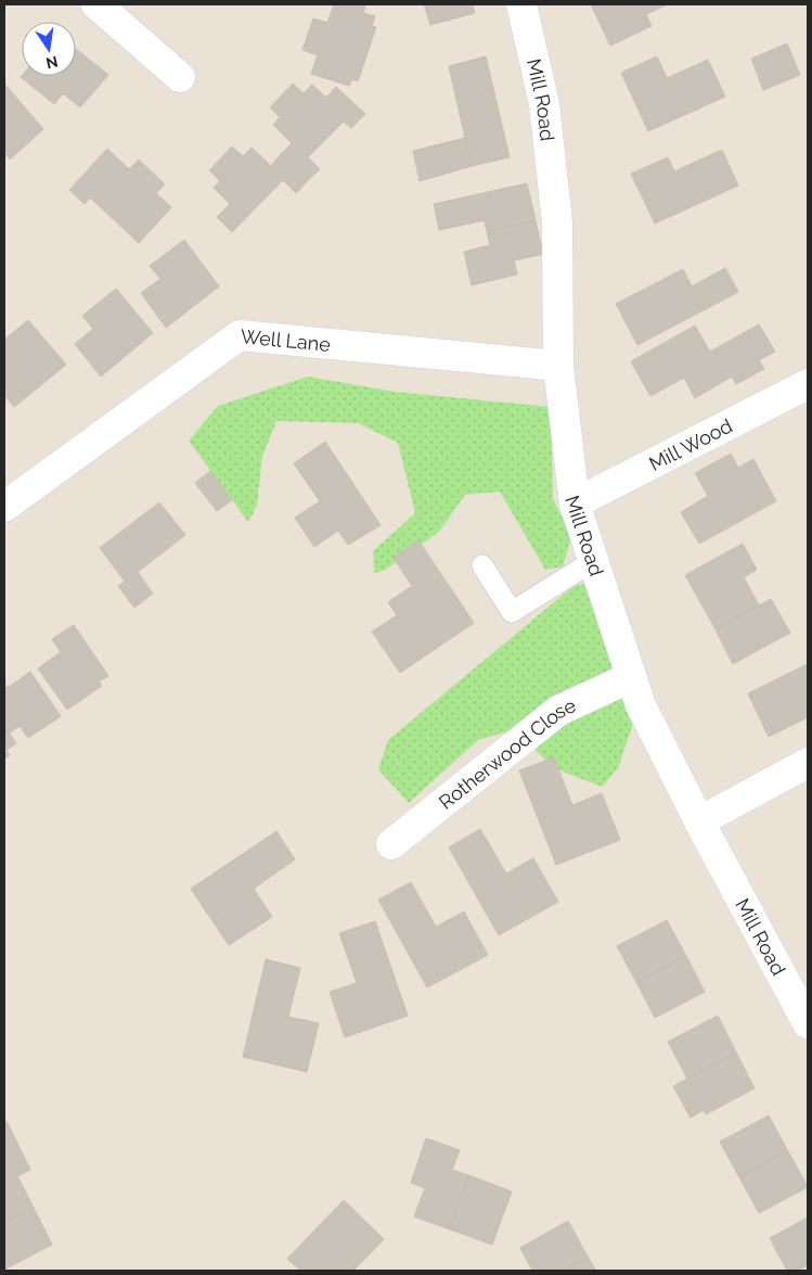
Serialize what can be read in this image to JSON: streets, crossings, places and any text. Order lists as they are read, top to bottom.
{
  "streets": {
    "street": [
      "Mill Road",
      "Well Lane",
      "Mill Wood",
      "Rotherwood Close"
    ]
  },
  "crossings": [
    ["Mill Road", "Well Lane"],
    ["Mill Road", "Mill Wood"],
    ["Mill Road", "Rotherwood Close"]
  ],
  "north": "bottom"
}
